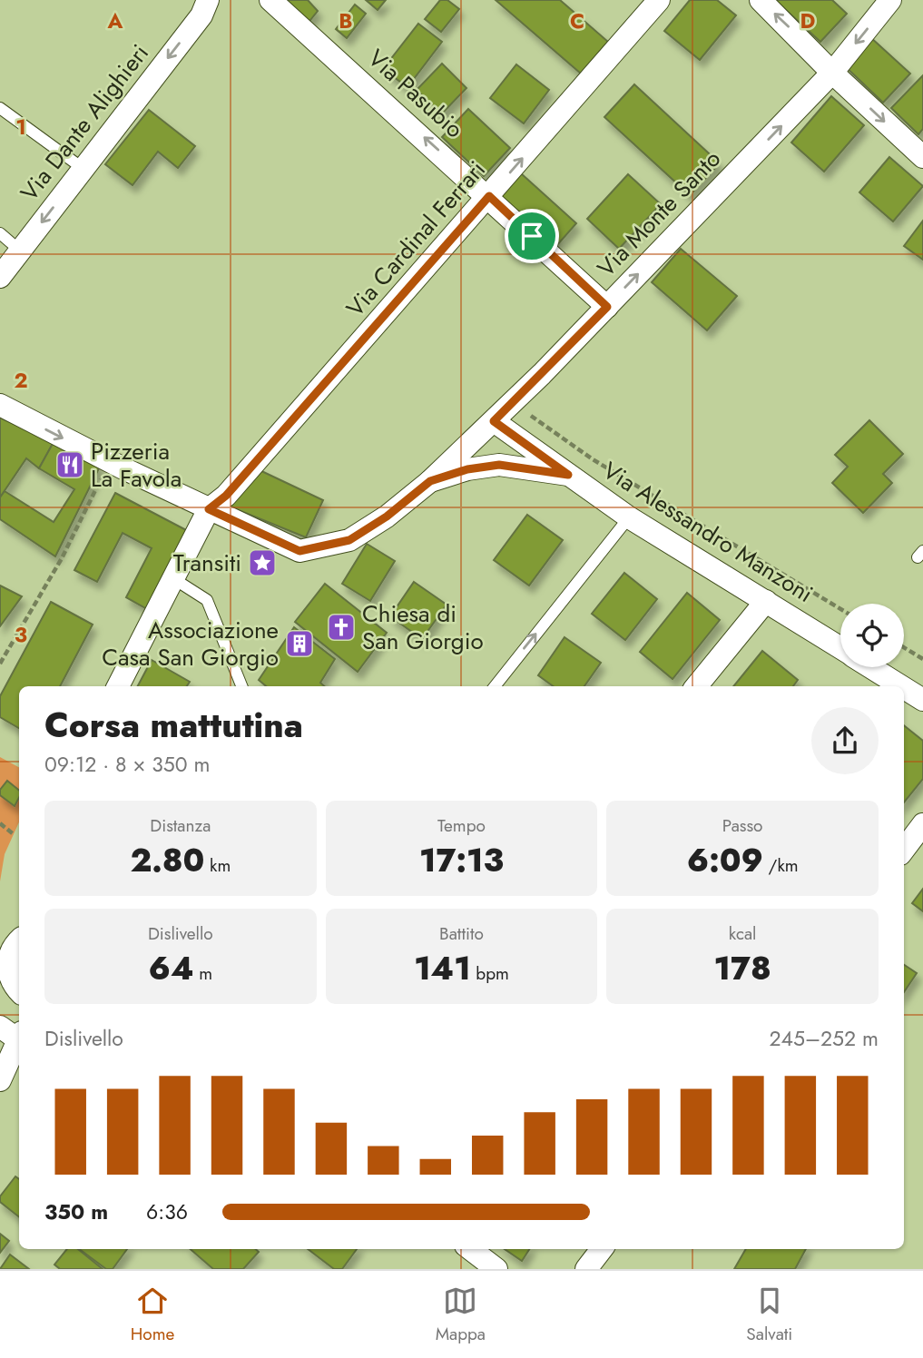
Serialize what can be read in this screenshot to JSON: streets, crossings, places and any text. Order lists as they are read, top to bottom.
{
  "streets": {
    "street": [
      "Via Pasubio",
      "Via Dante Alighieri",
      "Via Monte Santo",
      "Via Cardinal Ferrari",
      "Via Alessandro Manzoni"
    ]
  },
  "crossings": [
    ["Via Pasubio", "Via Monte Santo"],
    ["Via Pasubio", "Via Cardinal Ferrari"],
    ["Via Monte Santo", "Via Alessandro Manzoni"],
    ["Via Cardinal Ferrari", "Via Alessandro Manzoni"]
  ],
  "one_way": ["Via Pasubio", "Via Dante Alighieri", "Via Cardinal Ferrari"],
  "places": {
    "restaurant": ["Pizzeria La Favola"],
    "place": ["Transiti"],
    "church": ["Chiesa di San Giorgio"],
    "building": ["Associazione Casa San Giorgio"]
  },
  "page": {
    "heading": ["Corsa mattutina", "09:12 · 8 × 350 m"],
    "stats": [
      ["Distanza", "2.80 km"],
      ["Tempo", "17:13"],
      ["Passo", "6:09 /km"],
      ["Dislivello", "64 m"],
      ["Battito", "141 bpm"],
      ["kcal", "178"]
    ],
    "chart": ["Dislivello", "245–252 m"],
    "list": [
      {
        "name": "350 m",
        "note": "6:36"
      }
    ],
    "tabs": ["Home", "Mappa", "Salvati"]
  },
  "grid": {
    "columns": [
      "A",
      "B",
      "C",
      "D"
    ],
    "rows": ["1", "2", "3"]
  }
}
